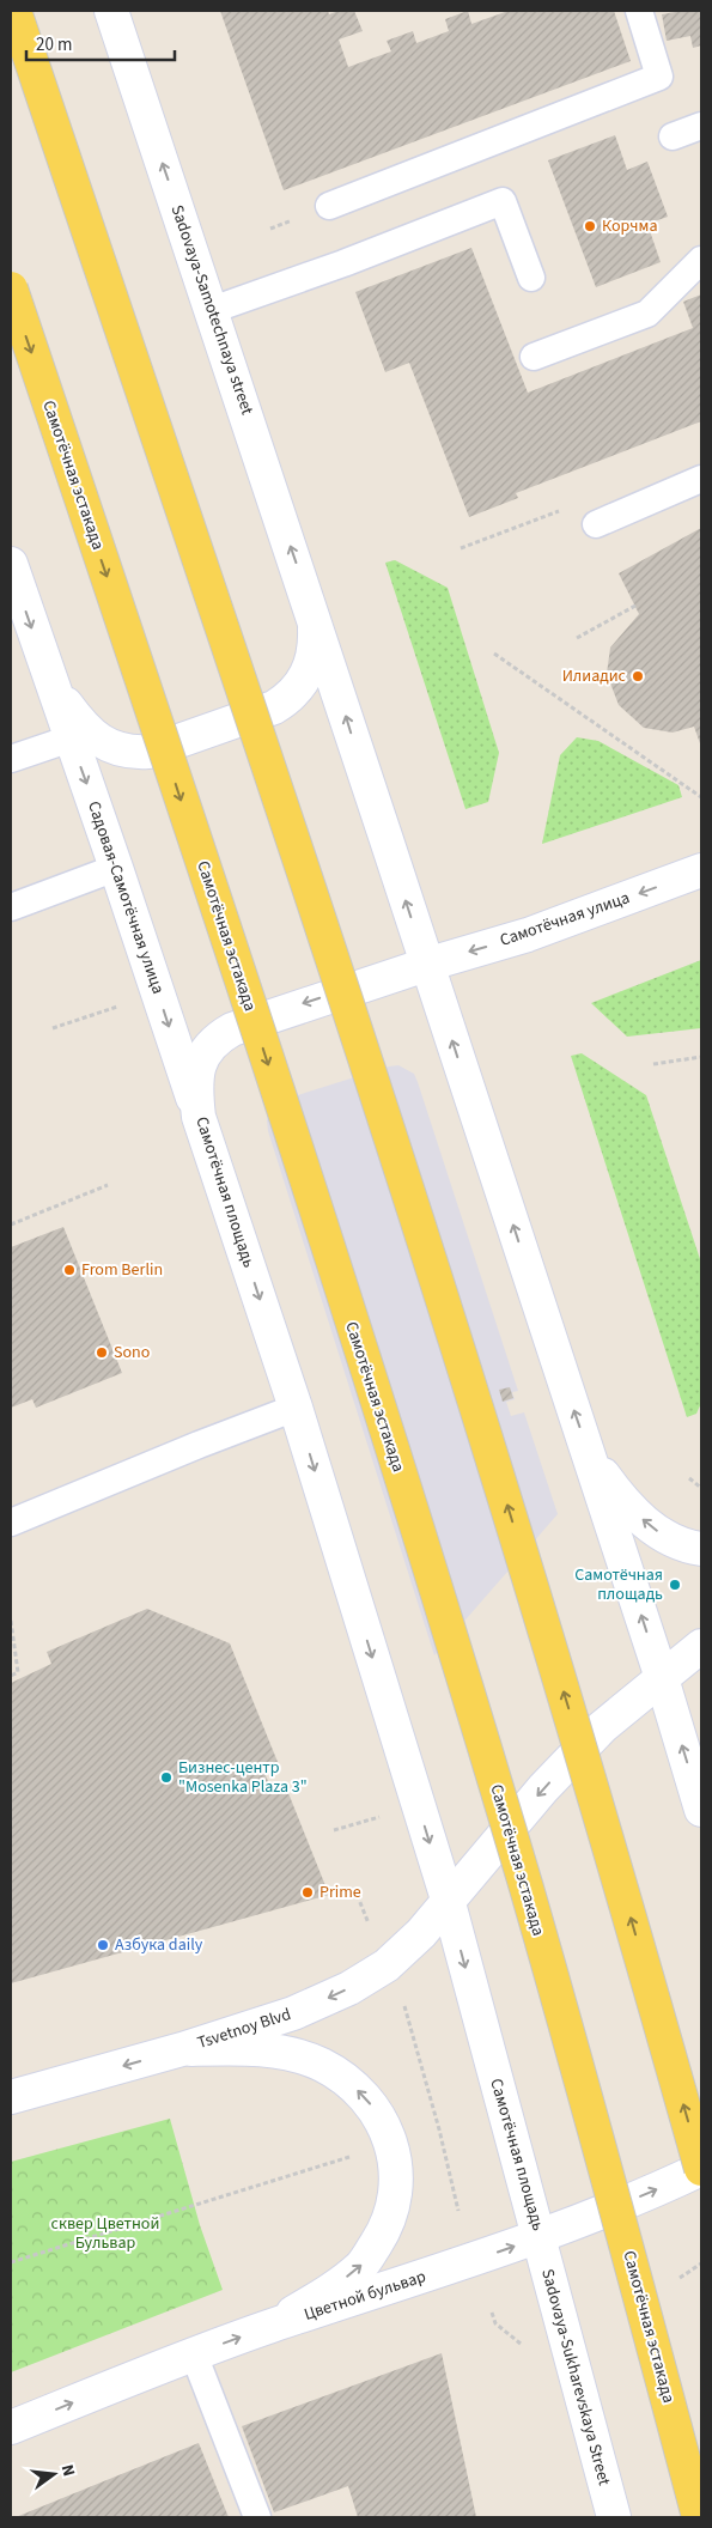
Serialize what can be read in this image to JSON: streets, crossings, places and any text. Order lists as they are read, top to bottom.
{
  "streets": {
    "main road": [
      "Sadovaya-Samotechnaya street",
      "Самотёчная эстакада",
      "Садовая-Самотёчная улица",
      "Самотёчная улица",
      "Самотёчная площадь",
      "Tsvetnoy Blvd",
      "Цветной бульвар",
      "Sadovaya-Sukharevskaya Street"
    ]
  },
  "crossings": [
    ["Садовая-Самотёчная улица", "Самотёчная площадь"],
    ["Самотёчная улица", "Самотёчная площадь"],
    ["Самотёчная площадь", "Tsvetnoy Blvd"],
    ["Самотёчная площадь", "Цветной бульвар"],
    ["Самотёчная площадь", "Sadovaya-Sukharevskaya Street"],
    ["Цветной бульвар", "Sadovaya-Sukharevskaya Street"]
  ],
  "one_way": ["Самотёчная улица", "Tsvetnoy Blvd", "Цветной бульвар"],
  "parks": ["сквер Цветной Бульвар"],
  "places": [
    "Корчма",
    "Илиадис",
    "From Berlin",
    "Sono",
    "Самотёчная площадь",
    "Бизнес-центр \"Mosenka Plaza 3\"",
    "Prime",
    "Азбука daily"
  ],
  "scale_bar": "20 m",
  "north": "right"
}
